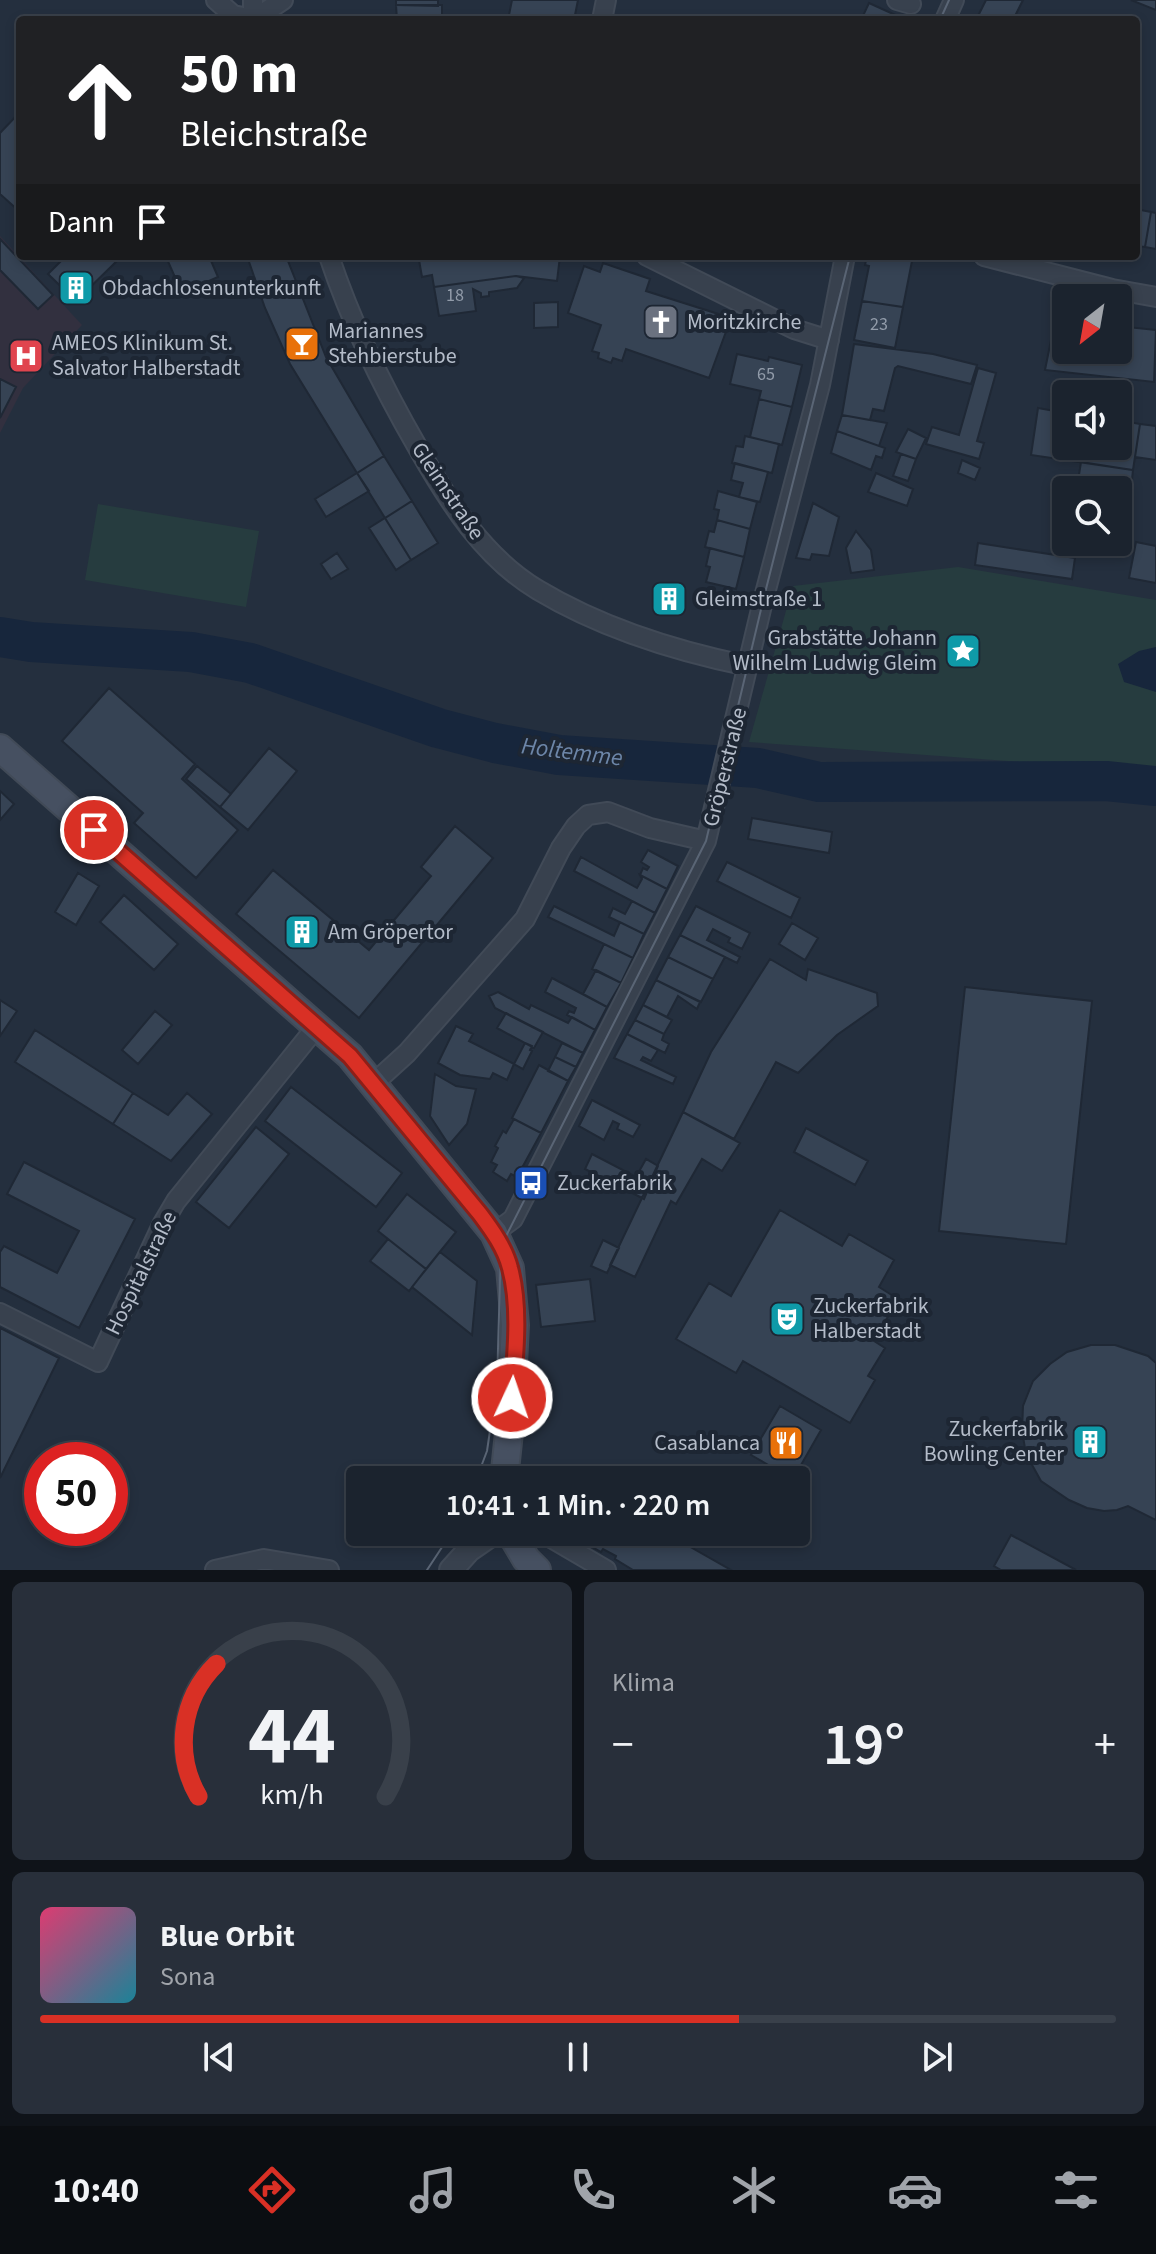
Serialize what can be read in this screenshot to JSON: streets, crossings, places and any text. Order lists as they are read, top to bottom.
{
  "streets": {
    "street": ["Gleimstraße", "Gröperstraße", "Hospitalstraße"]
  },
  "crossings": [
    ["Gleimstraße", "Gröperstraße"]
  ],
  "water": ["Holtemme"],
  "places": {
    "building": [
      "Obdachlosenunterkunft",
      "Gleimstraße 1",
      "Am Gröpertor",
      "Zuckerfabrik Bowling Center"
    ],
    "church": ["Moritzkirche"],
    "bar": ["Mariannes Stehbierstube"],
    "hospital": ["AMEOS Klinikum St. Salvator Halberstadt"],
    "place": ["Grabstätte Johann Wilhelm Ludwig Gleim"],
    "bus stop": ["Zuckerfabrik"],
    "theatre": ["Zuckerfabrik Halberstadt"],
    "restaurant": ["Casablanca"]
  },
  "house_numbers": ["18", "23", "65"],
  "north": "bottom left",
  "page": {
    "turn": ["50 m", "Bleichstraße"],
    "then": "Dann",
    "limit": "50",
    "trip": "10:41 · 1 Min. · 220 m",
    "tile": "Klima",
    "heat": ["−", "19°", "+"],
    "song": ["Blue Orbit", "Sona"],
    "tabs": "10:40",
    "gauge": ["44", "km/h"]
  }
}
